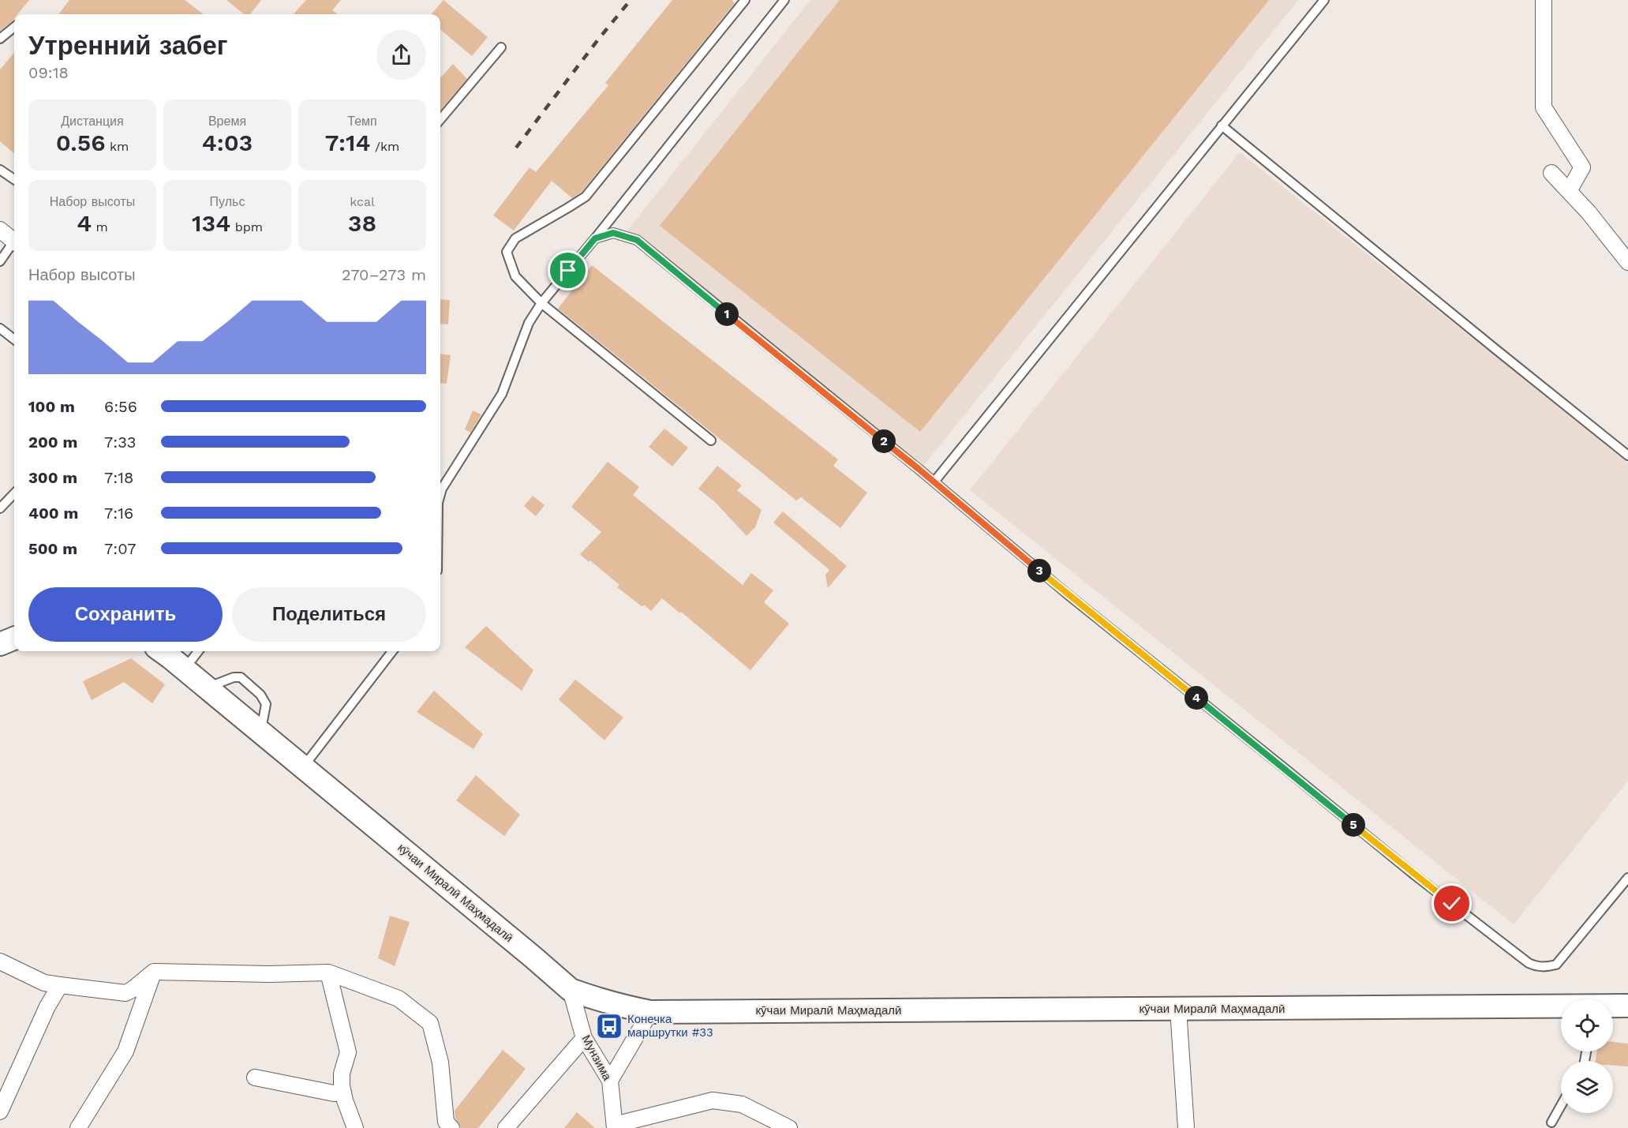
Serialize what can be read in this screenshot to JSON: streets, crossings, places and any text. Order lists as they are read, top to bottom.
{
  "streets": {
    "street": ["кӯчаи Миралӣ Маҳмадалӣ", "Мунзима"]
  },
  "crossings": [
    ["кӯчаи Миралӣ Маҳмадалӣ", "Мунзима"]
  ],
  "places": {
    "bus stop": ["Конечка маршрутки #33"]
  },
  "page": {
    "heading": ["Утренний забег", "09:18"],
    "stats": [
      ["Дистанция", "0.56 km"],
      ["Время", "4:03"],
      ["Темп", "7:14 /km"],
      ["Набор высоты", "4 m"],
      ["Пульс", "134 bpm"],
      ["kcal", "38"]
    ],
    "chart": ["Набор высоты", "270–273 m"],
    "pins": [
      "1",
      "2",
      "3",
      "4",
      "5"
    ],
    "list": [
      {
        "name": "100 m",
        "note": "6:56"
      },
      {
        "name": "200 m",
        "note": "7:33"
      },
      {
        "name": "300 m",
        "note": "7:18"
      },
      {
        "name": "400 m",
        "note": "7:16"
      },
      {
        "name": "500 m",
        "note": "7:07"
      }
    ],
    "buttons": ["Сохранить", "Поделиться"]
  }
}
